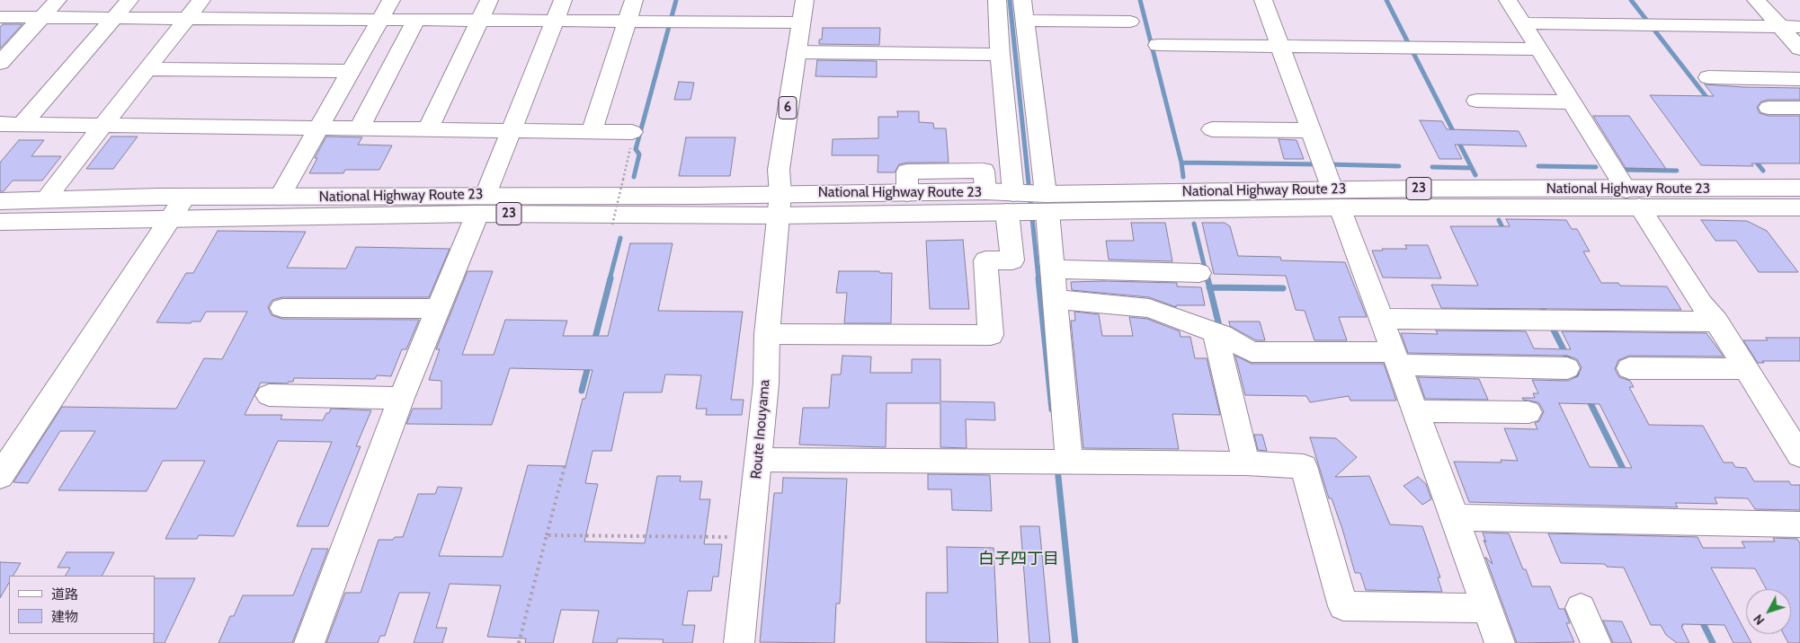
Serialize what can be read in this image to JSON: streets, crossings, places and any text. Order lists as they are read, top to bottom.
{
  "streets": {
    "main road": [
      "6",
      "23",
      "National Highway Route 23",
      "Route Inouyama"
    ]
  },
  "crossings": [
    ["6", "National Highway Route 23"],
    ["6", "Route Inouyama"],
    ["National Highway Route 23", "Route Inouyama"]
  ],
  "districts": ["白子四丁目"],
  "legend": ["道路", "建物"],
  "north": "bottom left"
}
